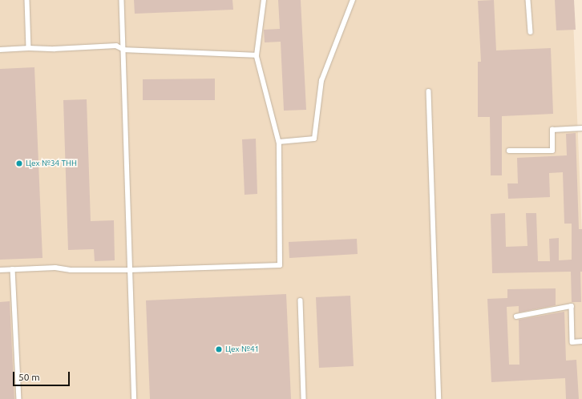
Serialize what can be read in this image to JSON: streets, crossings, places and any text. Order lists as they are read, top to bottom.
{
  "places": ["Цех №34 ТНН", "Цех №41"],
  "scale_bar": "50 m"
}
